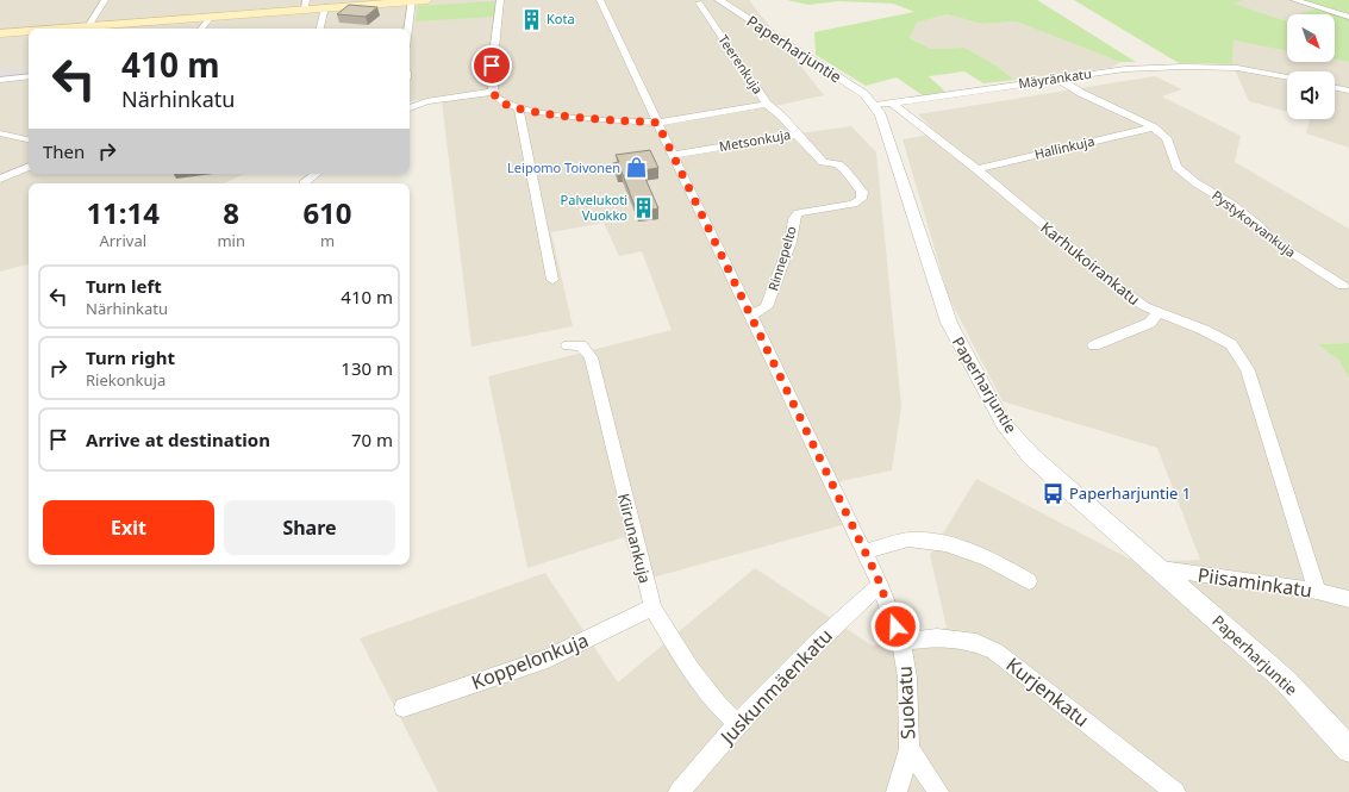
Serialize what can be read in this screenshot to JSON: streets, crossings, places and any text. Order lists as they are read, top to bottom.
{
  "streets": {
    "street": [
      "Paperharjuntie",
      "Teerenkuja",
      "Mäyränkatu",
      "Metsonkuja",
      "Hallinkuja",
      "Pystykorvankuja",
      "Rinnepelto",
      "Karhukoirankatu",
      "Kiirunankuja",
      "Piisaminkatu",
      "Koppelonkuja",
      "Juskunmäenkatu",
      "Kurjenkatu",
      "Suokatu"
    ]
  },
  "crossings": [
    ["Paperharjuntie", "Mäyränkatu"],
    ["Paperharjuntie", "Piisaminkatu"],
    ["Teerenkuja", "Metsonkuja"],
    ["Teerenkuja", "Suokatu"],
    ["Mäyränkatu", "Pystykorvankuja"],
    ["Mäyränkatu", "Karhukoirankatu"],
    ["Metsonkuja", "Rinnepelto"],
    ["Metsonkuja", "Suokatu"],
    ["Hallinkuja", "Pystykorvankuja"],
    ["Hallinkuja", "Karhukoirankatu"],
    ["Rinnepelto", "Suokatu"],
    ["Karhukoirankatu", "Piisaminkatu"],
    ["Kiirunankuja", "Koppelonkuja"],
    ["Kiirunankuja", "Juskunmäenkatu"],
    ["Juskunmäenkatu", "Suokatu"],
    ["Kurjenkatu", "Suokatu"]
  ],
  "places": {
    "building": ["Kota", "Palvelukoti Vuokko"],
    "shop": ["Leipomo Toivonen"],
    "bus stop": ["Paperharjuntie 1"]
  },
  "north": "bottom right",
  "page": {
    "turn": ["410 m", "Närhinkatu"],
    "then": "Then",
    "eta": [
      "11:14",
      "Arrival",
      "8",
      "min",
      "610",
      "m"
    ],
    "list": [
      {
        "name": "Turn left",
        "note": "Närhinkatu",
        "value": "410 m"
      },
      {
        "name": "Turn right",
        "note": "Riekonkuja",
        "value": "130 m"
      },
      {
        "name": "Arrive at destination",
        "value": "70 m"
      }
    ],
    "buttons": ["Exit", "Share"]
  }
}
